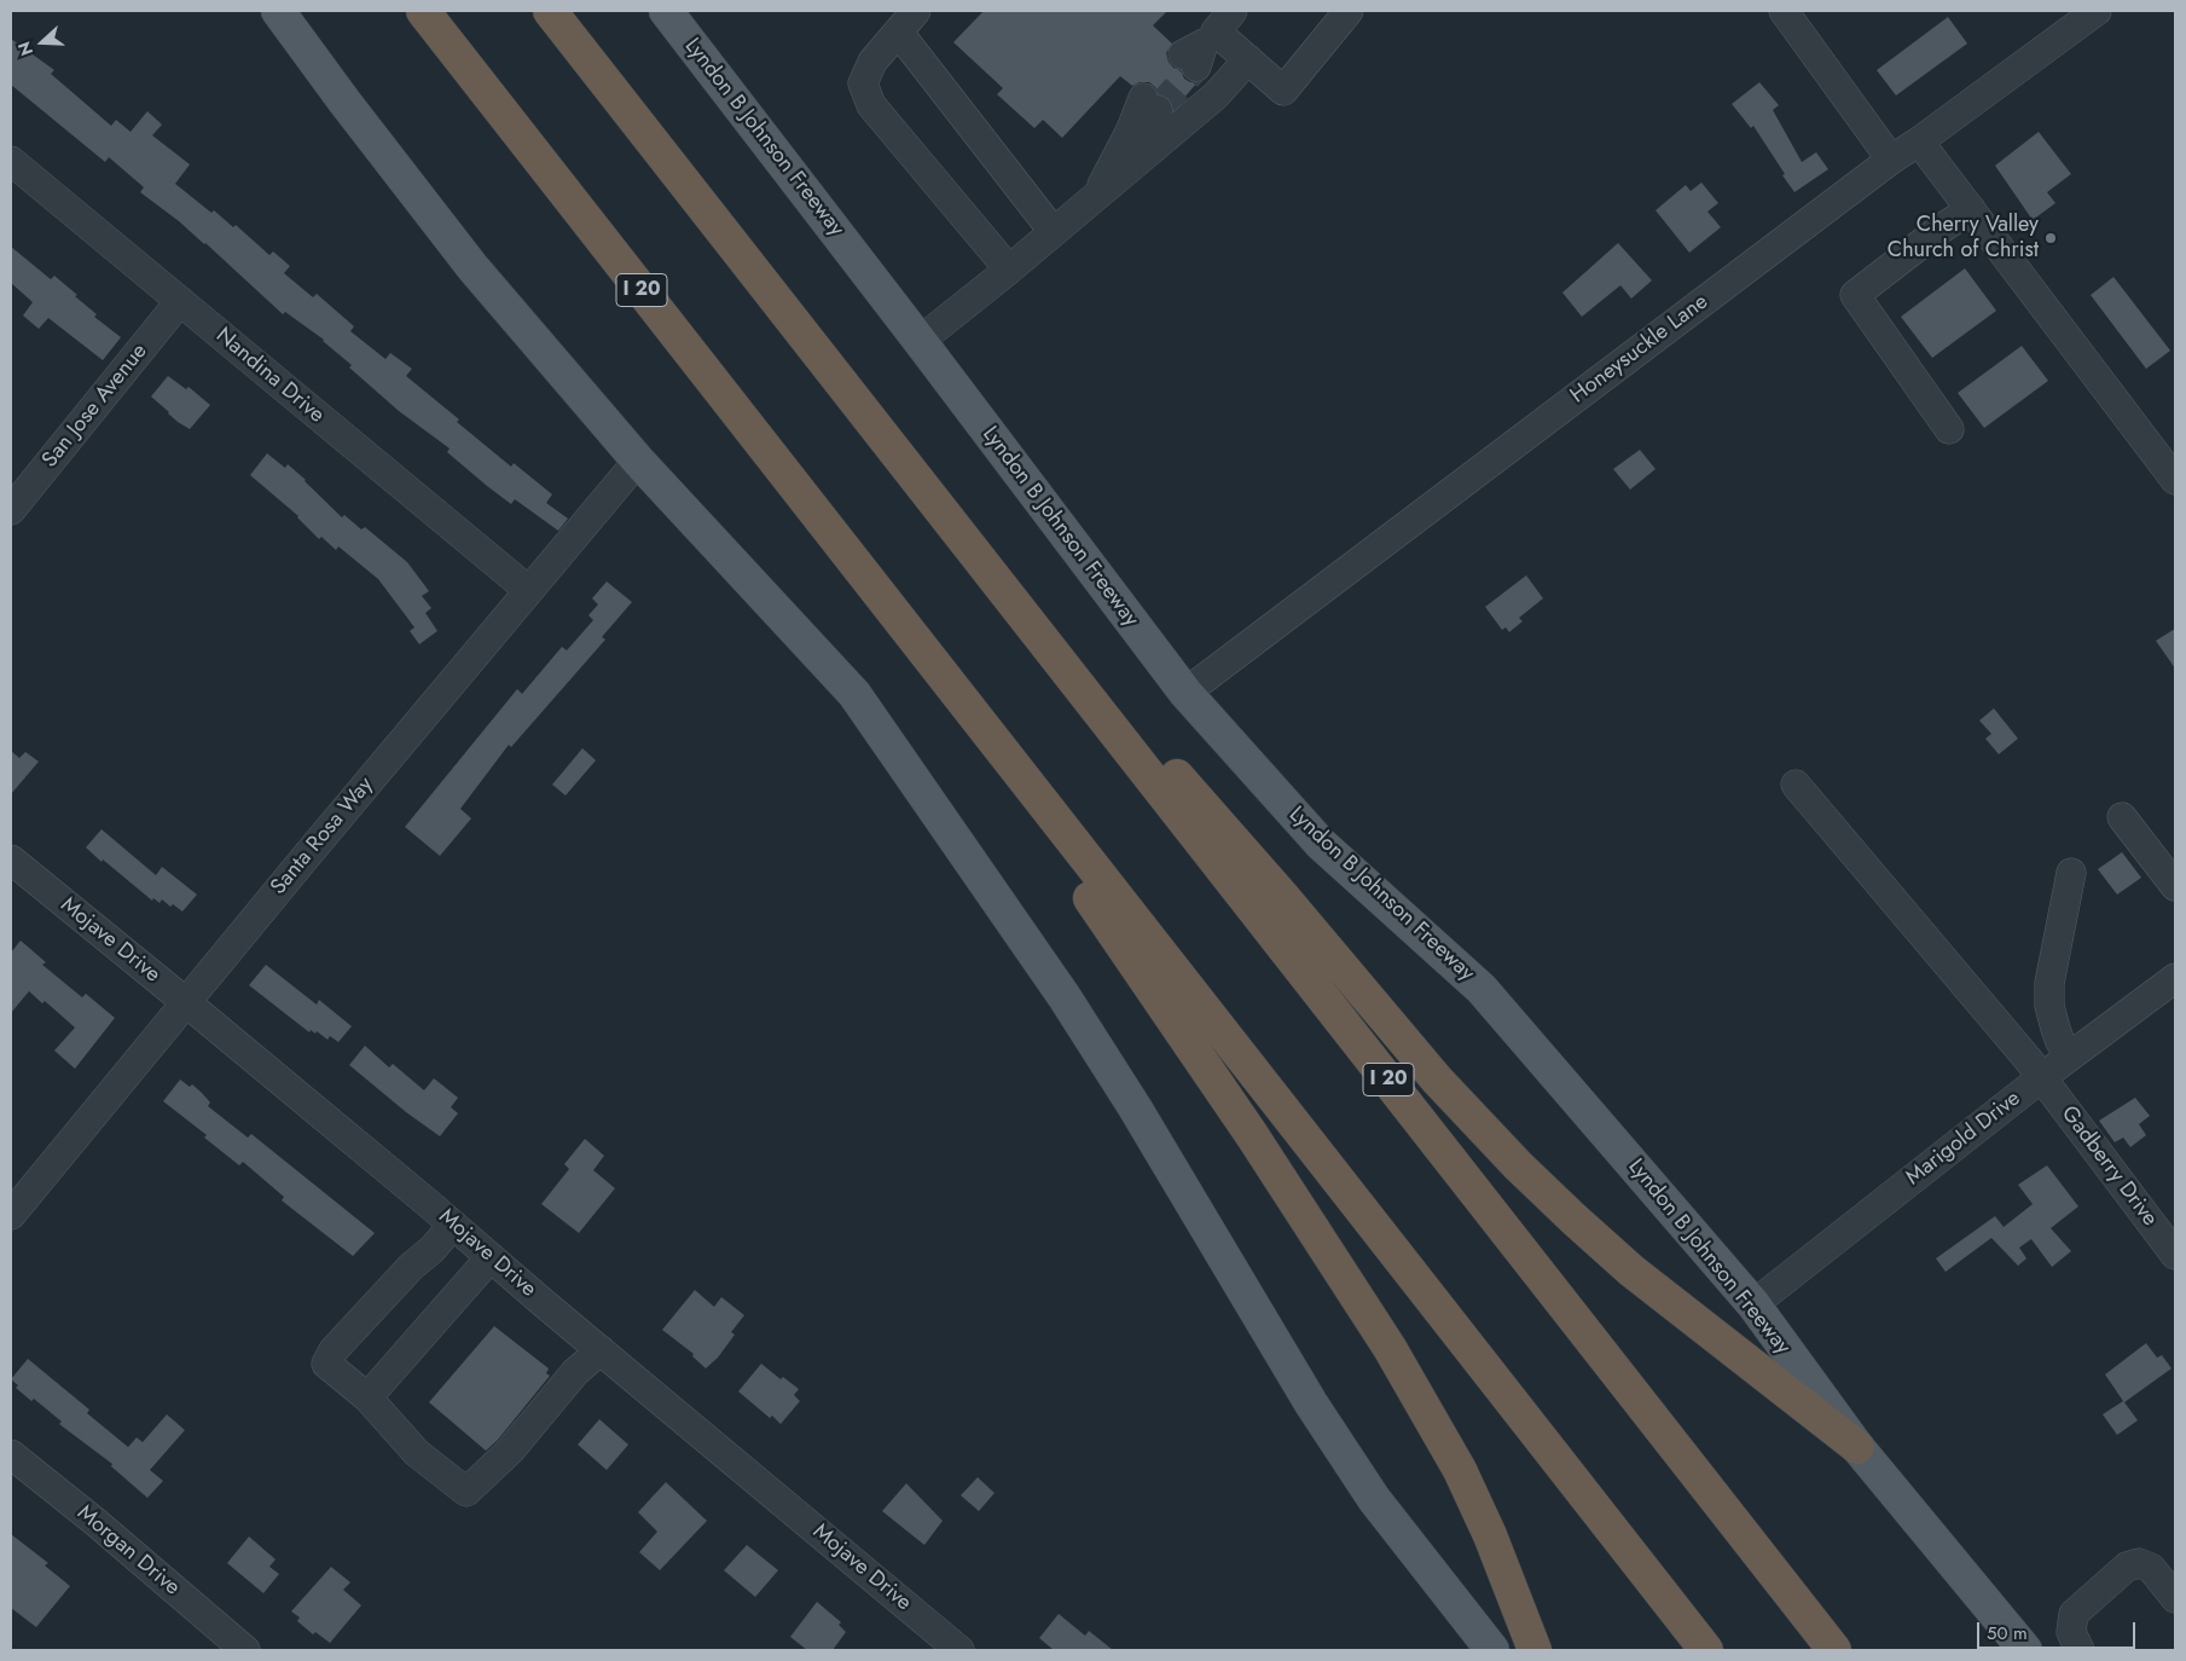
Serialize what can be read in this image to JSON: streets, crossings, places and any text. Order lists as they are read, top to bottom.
{
  "streets": {
    "highway": ["I 20"],
    "main road": ["Lyndon B Johnson Freeway"],
    "street": [
      "Honeysuckle Lane",
      "Nandina Drive",
      "San Jose Avenue",
      "Santa Rosa Way",
      "Mojave Drive",
      "Marigold Drive",
      "Gadberry Drive",
      "Morgan Drive"
    ]
  },
  "crossings": [
    ["Lyndon B Johnson Freeway", "Honeysuckle Lane"],
    ["Lyndon B Johnson Freeway", "Marigold Drive"],
    ["Nandina Drive", "San Jose Avenue"],
    ["Nandina Drive", "Santa Rosa Way"],
    ["Santa Rosa Way", "Mojave Drive"],
    ["Marigold Drive", "Gadberry Drive"]
  ],
  "places": ["Cherry Valley Church of Christ"],
  "scale_bar": "50 m",
  "north": "left"
}
